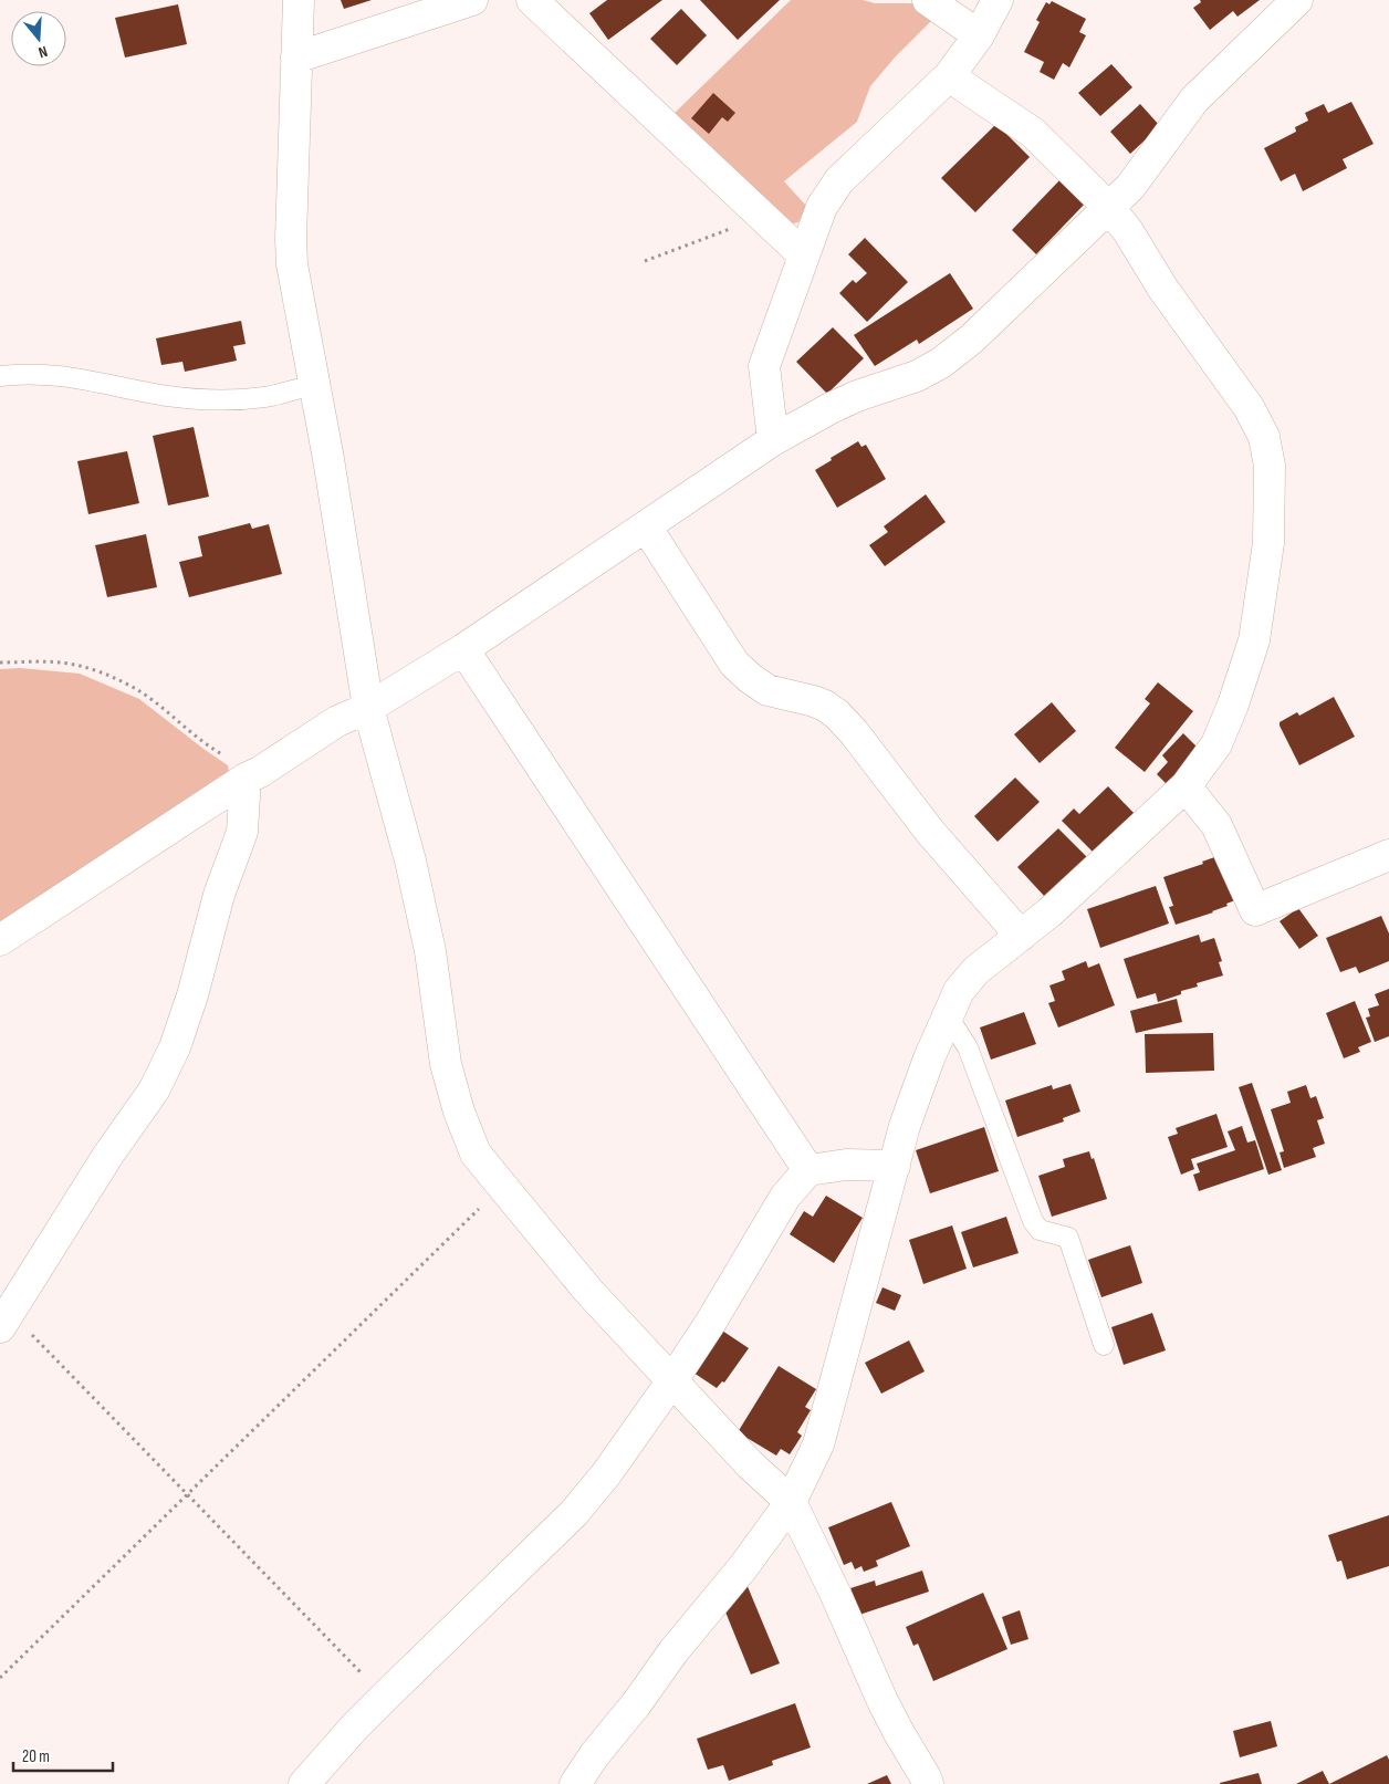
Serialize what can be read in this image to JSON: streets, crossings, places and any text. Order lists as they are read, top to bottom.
{
  "scale_bar": "20 m",
  "north": "bottom"
}
